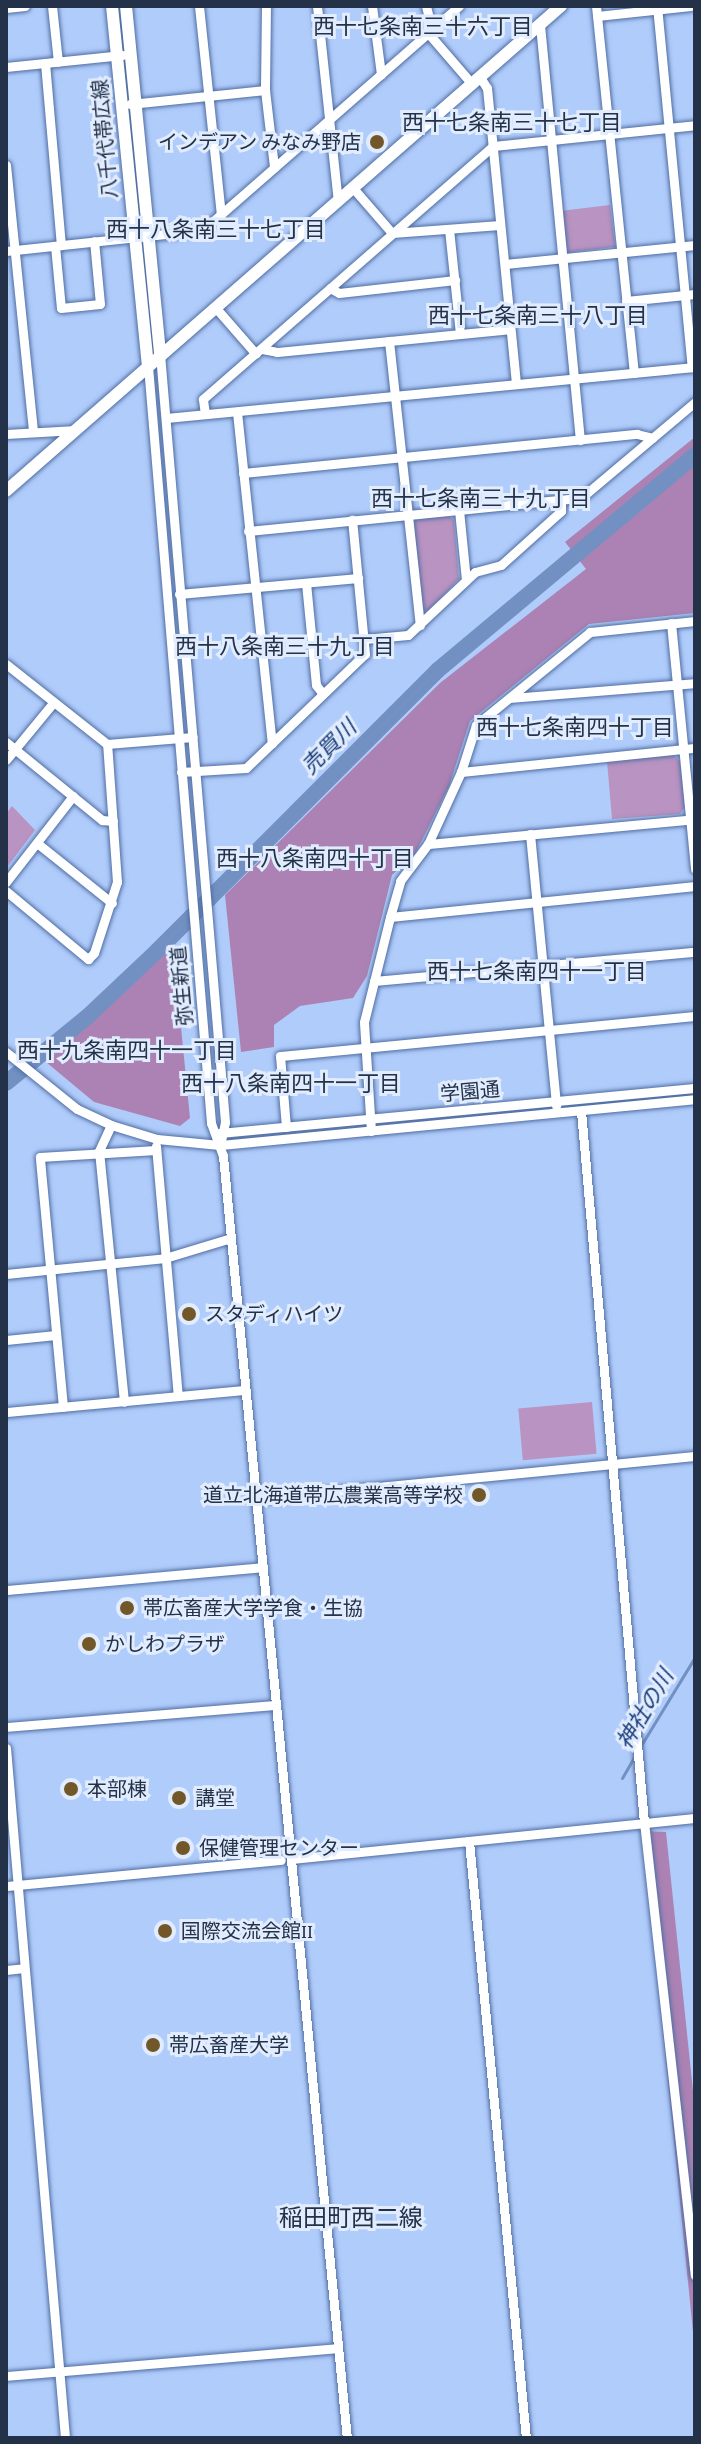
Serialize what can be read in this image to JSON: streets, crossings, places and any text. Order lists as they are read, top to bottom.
{
  "streets": {
    "main road": ["八千代帯広線"],
    "street": ["弥生新道", "学園通"]
  },
  "crossings": [
    ["八千代帯広線", "弥生新道"],
    ["弥生新道", "学園通"]
  ],
  "districts": [
    "西十七条南三十六丁目",
    "西十七条南三十七丁目",
    "西十八条南三十七丁目",
    "西十七条南三十八丁目",
    "西十七条南三十九丁目",
    "西十八条南三十九丁目",
    "西十七条南四十丁目",
    "西十八条南四十丁目",
    "西十七条南四十一丁目",
    "西十九条南四十一丁目",
    "西十八条南四十一丁目",
    "稲田町西二線"
  ],
  "water": ["売買川", "神社の川"],
  "places": [
    "インデアン みなみ野店",
    "スタディハイツ",
    "道立北海道帯広農業高等学校",
    "帯広畜産大学学食・生協",
    "かしわプラザ",
    "本部棟",
    "講堂",
    "保健管理センター",
    "国際交流会館II",
    "帯広畜産大学"
  ]
}
